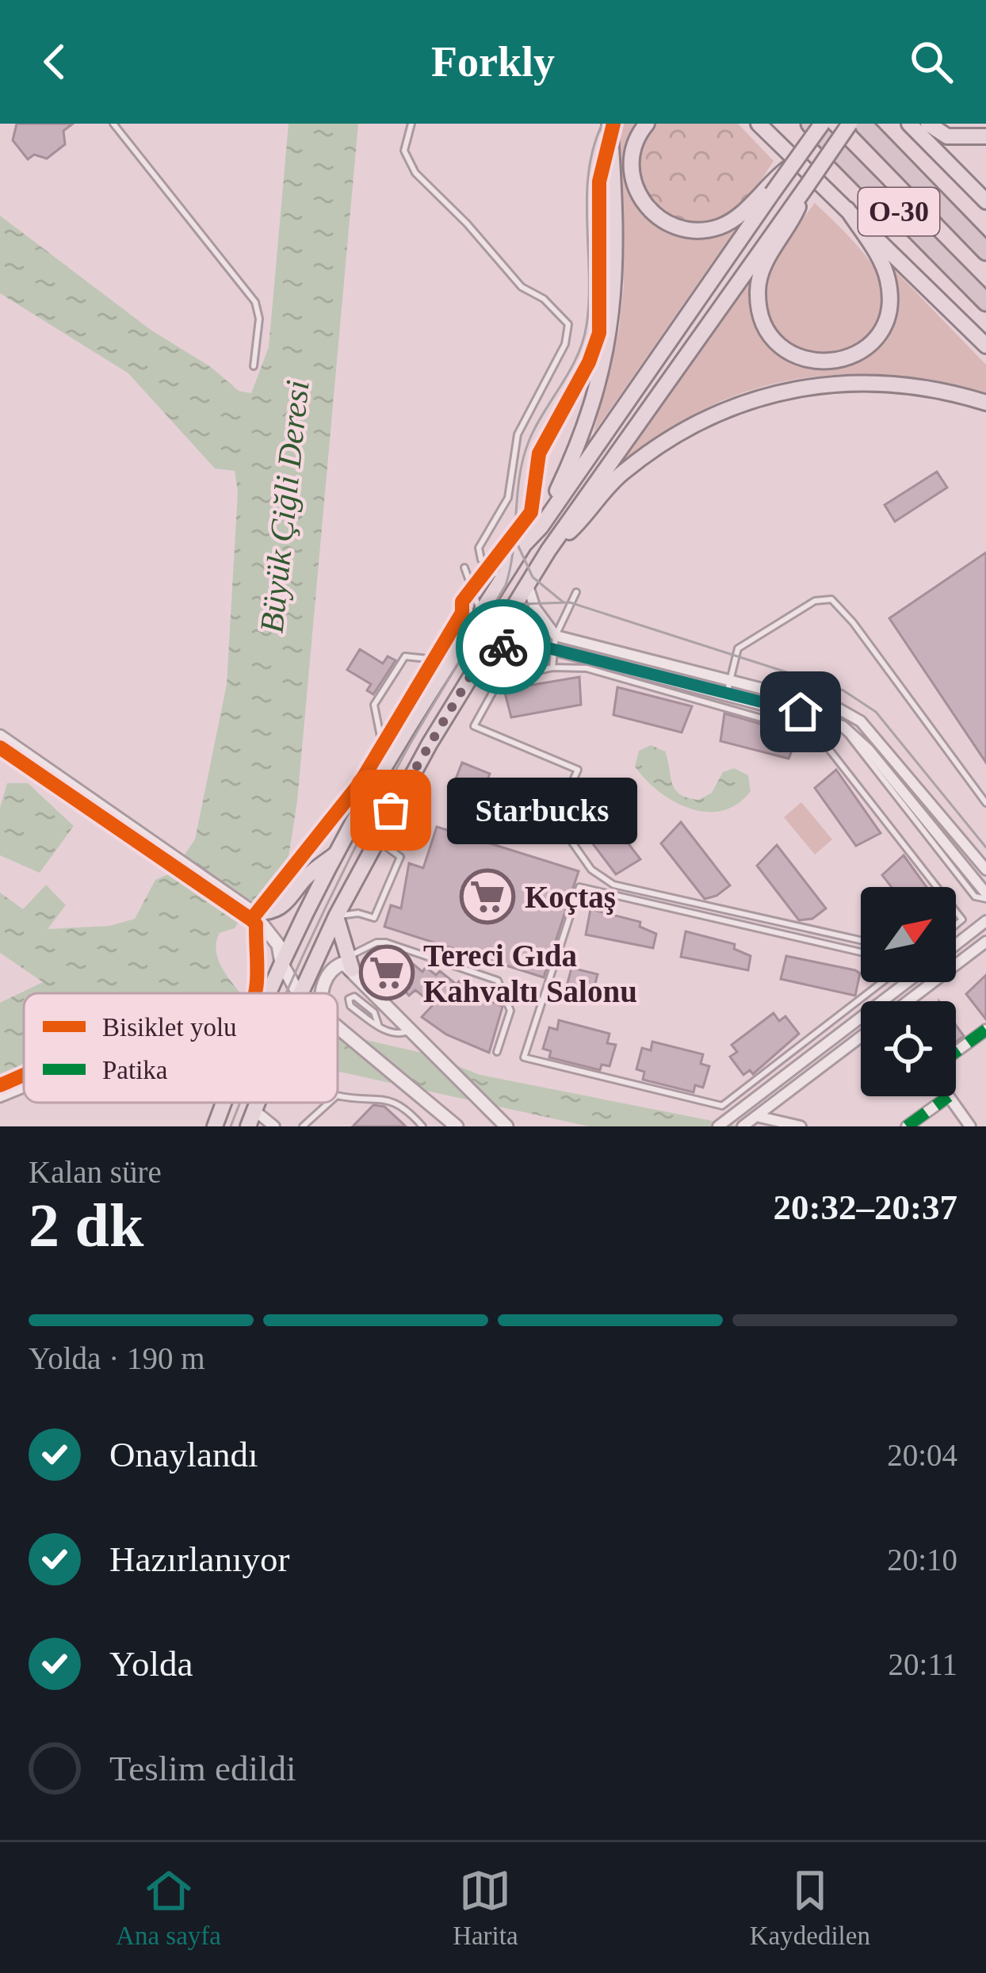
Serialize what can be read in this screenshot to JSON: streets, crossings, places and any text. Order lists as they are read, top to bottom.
{
  "streets": {
    "highway": ["O-30"]
  },
  "water": ["Büyük Çiğli Deresi"],
  "places": {
    "other": ["Starbucks"],
    "supermarket": ["Koçtaş", "Tereci Gıda Kahvaltı Salonu"]
  },
  "legend": ["Bisiklet yolu", "Patika"],
  "north": "top right",
  "page": {
    "header": "Forkly",
    "bubble": "Starbucks",
    "heading": ["2 dk", "Kalan süre", "20:32–20:37"],
    "bar": "Yolda · 190 m",
    "list": [
      ["Onaylandı", "20:04"],
      ["Hazırlanıyor", "20:10"],
      ["Yolda", "20:11"],
      "Teslim edildi"
    ],
    "tabs": ["Ana sayfa", "Harita", "Kaydedilen"]
  }
}
